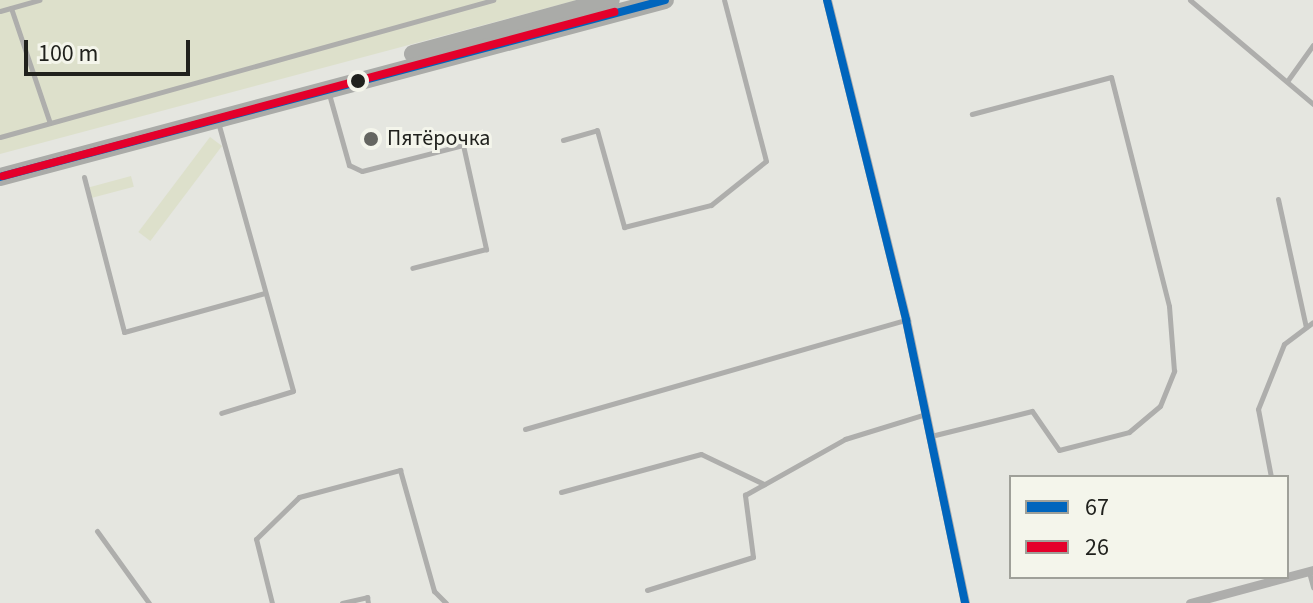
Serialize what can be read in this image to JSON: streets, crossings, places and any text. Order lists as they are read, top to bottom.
{
  "places": ["Пятёрочка"],
  "lines": ["transit line 67", "transit line 26"],
  "legend": ["67", "26"],
  "scale_bar": "100 m"
}
